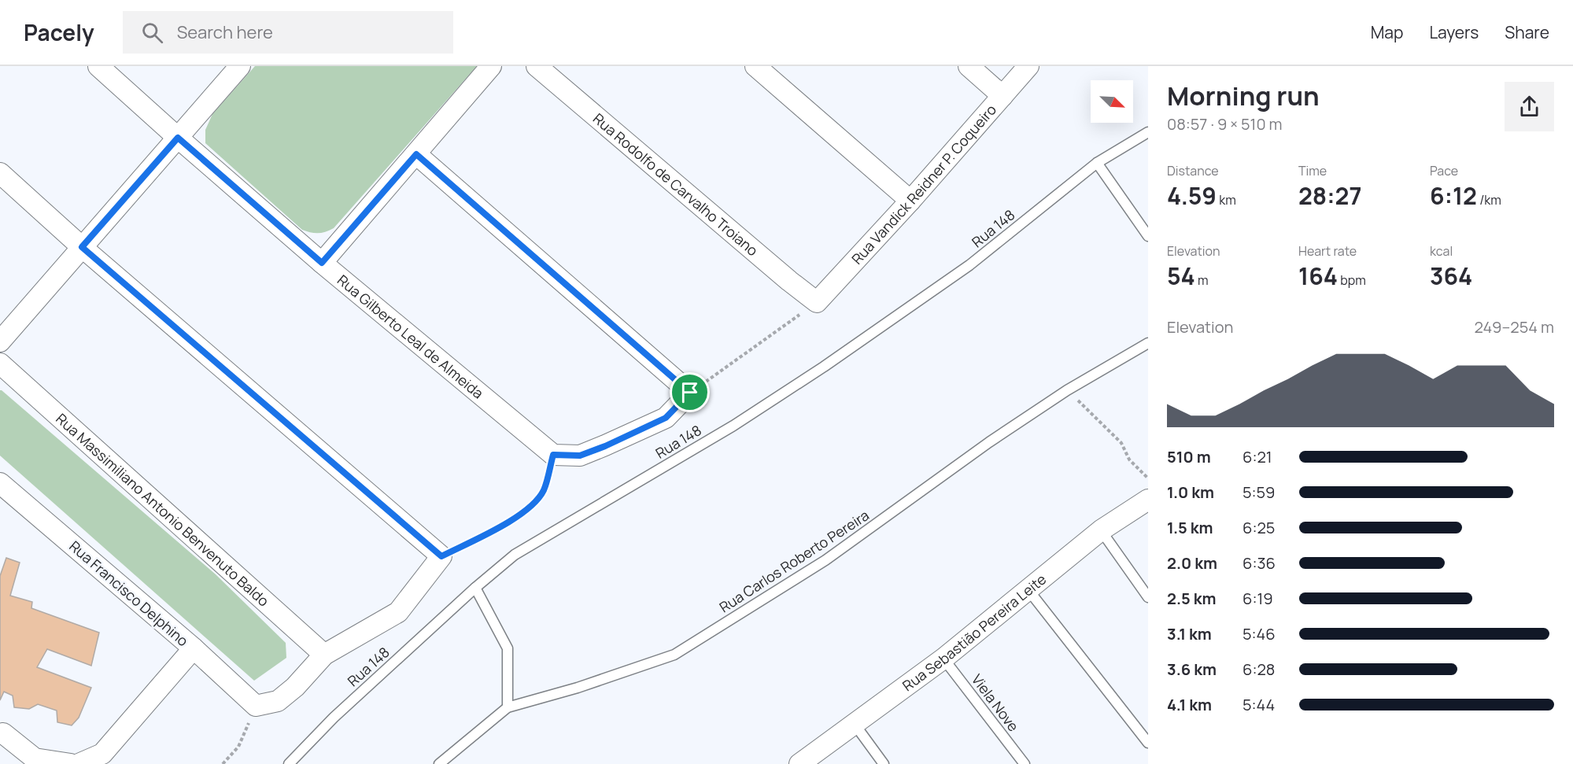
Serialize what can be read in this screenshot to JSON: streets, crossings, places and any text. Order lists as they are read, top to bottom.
{
  "streets": {
    "street": [
      "Rua Rodolfo de Carvalho Troiano",
      "Rua Vandick Reidner P. Coqueiro",
      "Rua Gilberto Leal de Almeida",
      "Rua Massimiliano Antonio Benvenuto Baldo",
      "Rua Francisco Delphino",
      "Rua Sebastião Pereira Leite"
    ],
    "lane": ["Rua 148", "Rua Carlos Roberto Pereira", "Viela Nove"]
  },
  "crossings": [
    ["Rua Rodolfo de Carvalho Troiano", "Rua Vandick Reidner P. Coqueiro"],
    ["Rua Sebastião Pereira Leite", "Viela Nove"]
  ],
  "north": "bottom right",
  "page": {
    "header": "Pacely",
    "search": "Search here",
    "nav": ["Map", "Layers", "Share"],
    "heading": ["Morning run", "08:57 · 9 × 510 m"],
    "stats": [
      ["Distance", "4.59 km"],
      ["Time", "28:27"],
      ["Pace", "6:12 /km"],
      ["Elevation", "54 m"],
      ["Heart rate", "164 bpm"],
      ["kcal", "364"]
    ],
    "chart": ["Elevation", "249–254 m"],
    "list": [
      {
        "name": "510 m",
        "note": "6:21"
      },
      {
        "name": "1.0 km",
        "note": "5:59"
      },
      {
        "name": "1.5 km",
        "note": "6:25"
      },
      {
        "name": "2.0 km",
        "note": "6:36"
      },
      {
        "name": "2.5 km",
        "note": "6:19"
      },
      {
        "name": "3.1 km",
        "note": "5:46"
      },
      {
        "name": "3.6 km",
        "note": "6:28"
      },
      {
        "name": "4.1 km",
        "note": "5:44"
      }
    ]
  }
}
